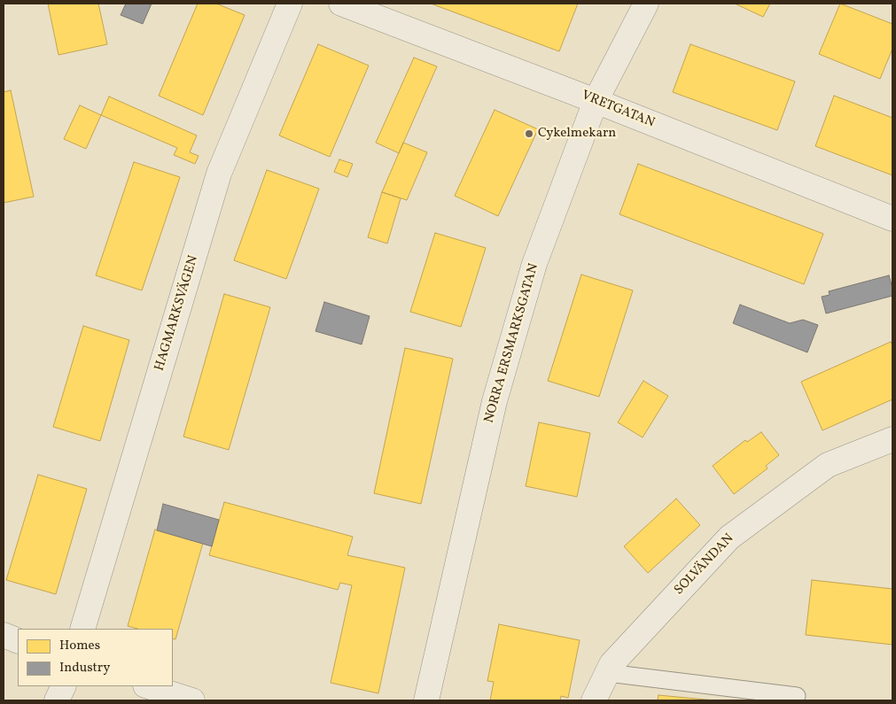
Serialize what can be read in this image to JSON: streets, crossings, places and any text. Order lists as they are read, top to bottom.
{
  "streets": {
    "street": [
      "VRETGATAN",
      "HAGMARKSVÄGEN",
      "NORRA ERSMARKSGATAN",
      "SOLVÄNDAN"
    ]
  },
  "crossings": [
    ["VRETGATAN", "NORRA ERSMARKSGATAN"]
  ],
  "places": ["Cykelmekarn"],
  "legend": ["Homes", "Industry"]
}
